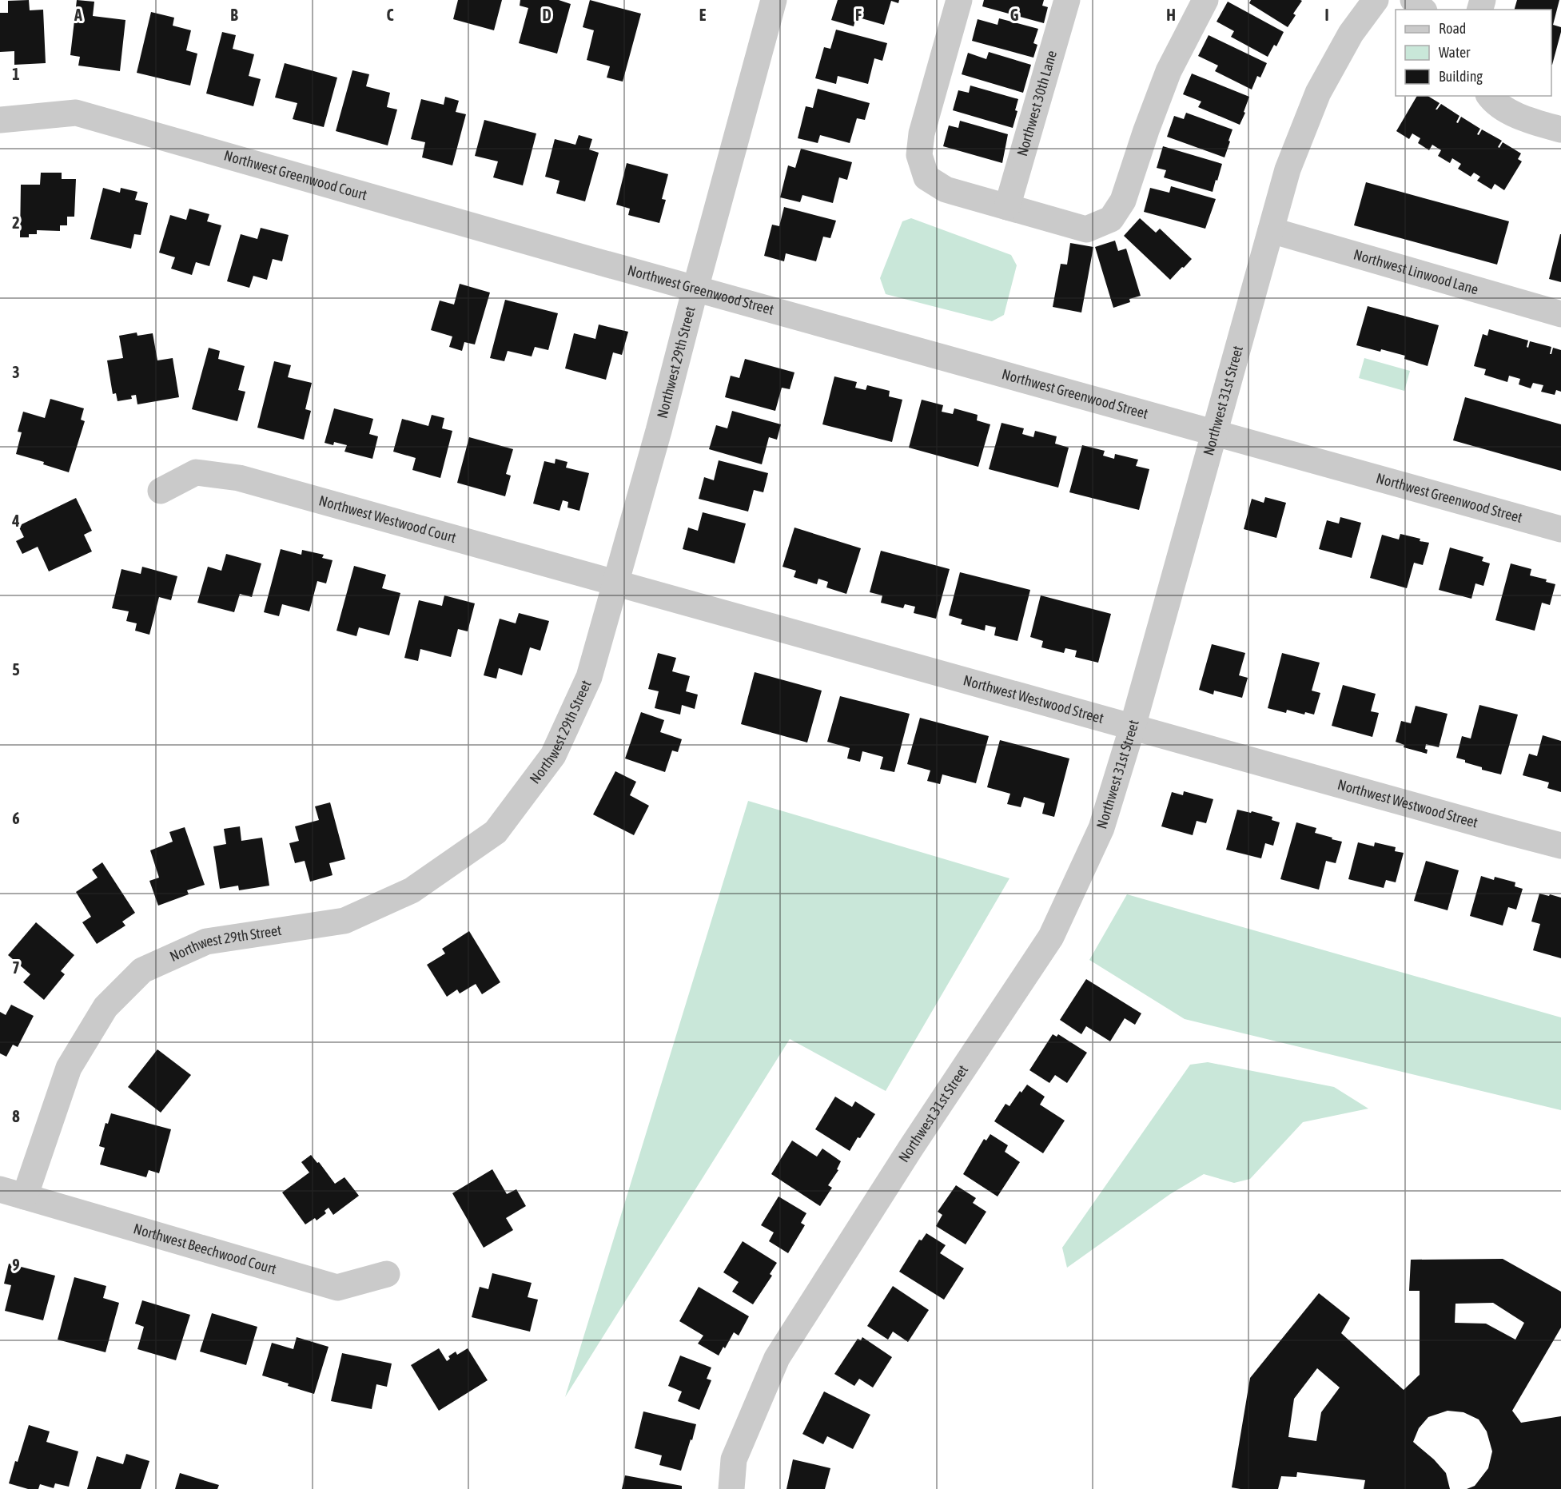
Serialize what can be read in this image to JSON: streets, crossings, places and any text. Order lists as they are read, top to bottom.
{
  "streets": {
    "street": [
      "Northwest 30th Lane",
      "Northwest Greenwood Court",
      "Northwest Linwood Lane",
      "Northwest Greenwood Street",
      "Northwest 29th Street",
      "Northwest 31st Street",
      "Northwest Westwood Court",
      "Northwest Westwood Street",
      "Northwest Beechwood Court"
    ]
  },
  "crossings": [
    ["Northwest Greenwood Court", "Northwest Greenwood Street"],
    ["Northwest Linwood Lane", "Northwest 31st Street"],
    ["Northwest Greenwood Street", "Northwest 29th Street"],
    ["Northwest Greenwood Street", "Northwest 31st Street"],
    ["Northwest 29th Street", "Northwest Westwood Court"],
    ["Northwest 29th Street", "Northwest Westwood Street"],
    ["Northwest 29th Street", "Northwest Beechwood Court"],
    ["Northwest 31st Street", "Northwest Westwood Street"],
    ["Northwest Westwood Court", "Northwest Westwood Street"]
  ],
  "legend": ["Road", "Water", "Building"],
  "grid": {
    "columns": [
      "A",
      "B",
      "C",
      "D",
      "E",
      "F",
      "G",
      "H",
      "I"
    ],
    "rows": [
      "1",
      "2",
      "3",
      "4",
      "5",
      "6",
      "7",
      "8",
      "9"
    ]
  }
}
